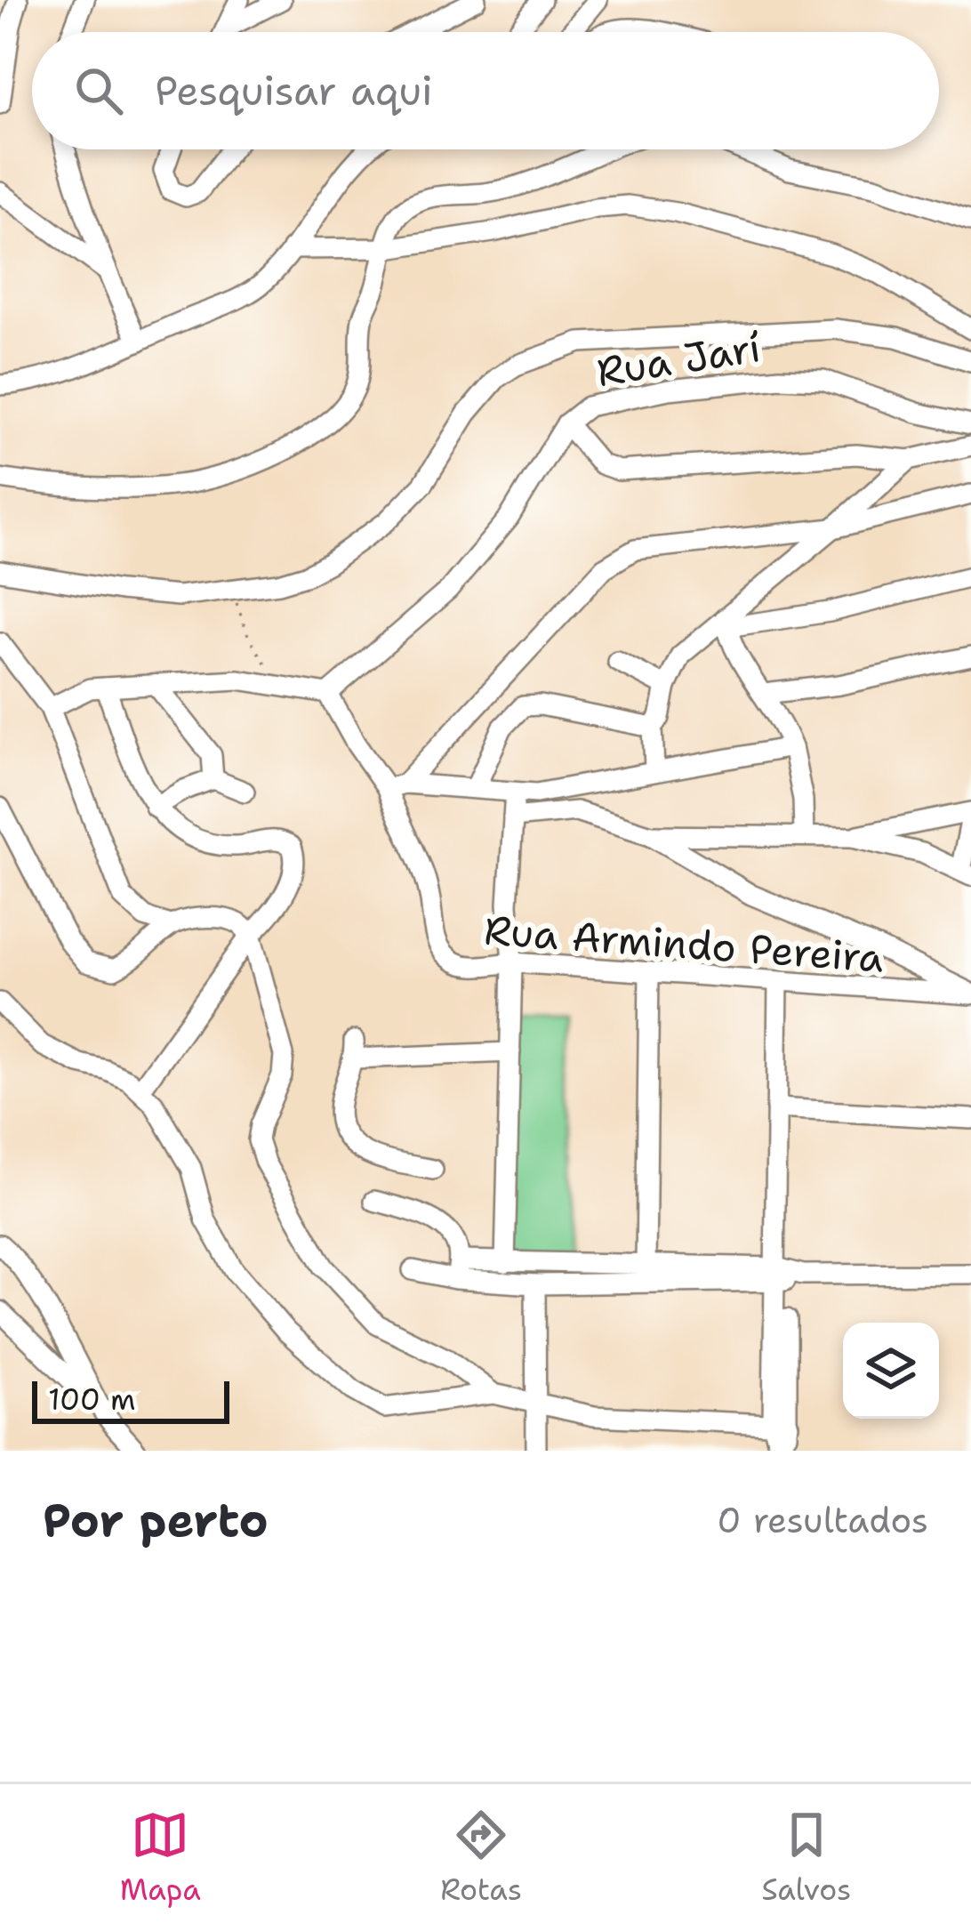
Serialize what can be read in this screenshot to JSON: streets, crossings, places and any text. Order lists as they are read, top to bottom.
{
  "streets": {
    "street": ["Rua Jarí", "Rua Armindo Pereira"]
  },
  "crossings": [
    ["Rua Jarí", "Rua Armindo Pereira"]
  ],
  "scale_bar": "100 m",
  "page": {
    "search": "Pesquisar aqui",
    "scale": "100 m",
    "heading": ["Por perto", "0 resultados"],
    "nav": ["Mapa", "Rotas", "Salvos"]
  }
}
